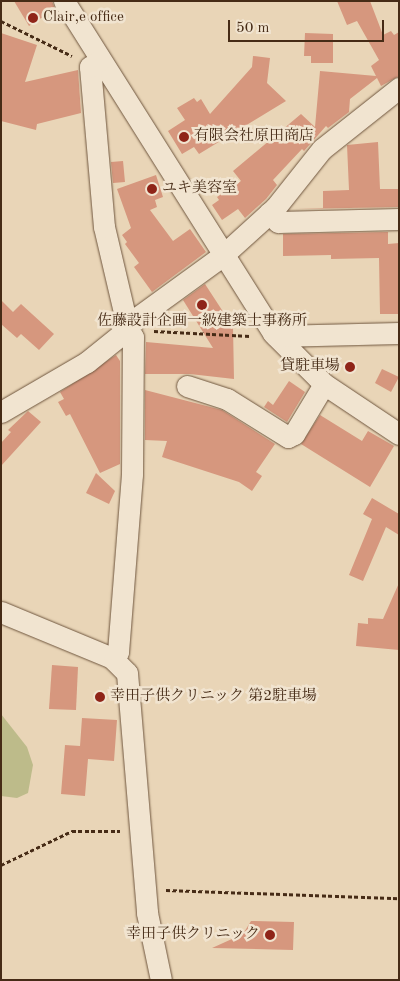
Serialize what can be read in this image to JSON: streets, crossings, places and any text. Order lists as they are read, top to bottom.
{
  "places": [
    "Clair,e office",
    "有限会社原田商店",
    "ユキ美容室",
    "佐藤設計企画一級建築士事務所",
    "貸駐車場",
    "幸田子供クリニック 第2駐車場",
    "幸田子供クリニック"
  ],
  "scale_bar": "50 m"
}
